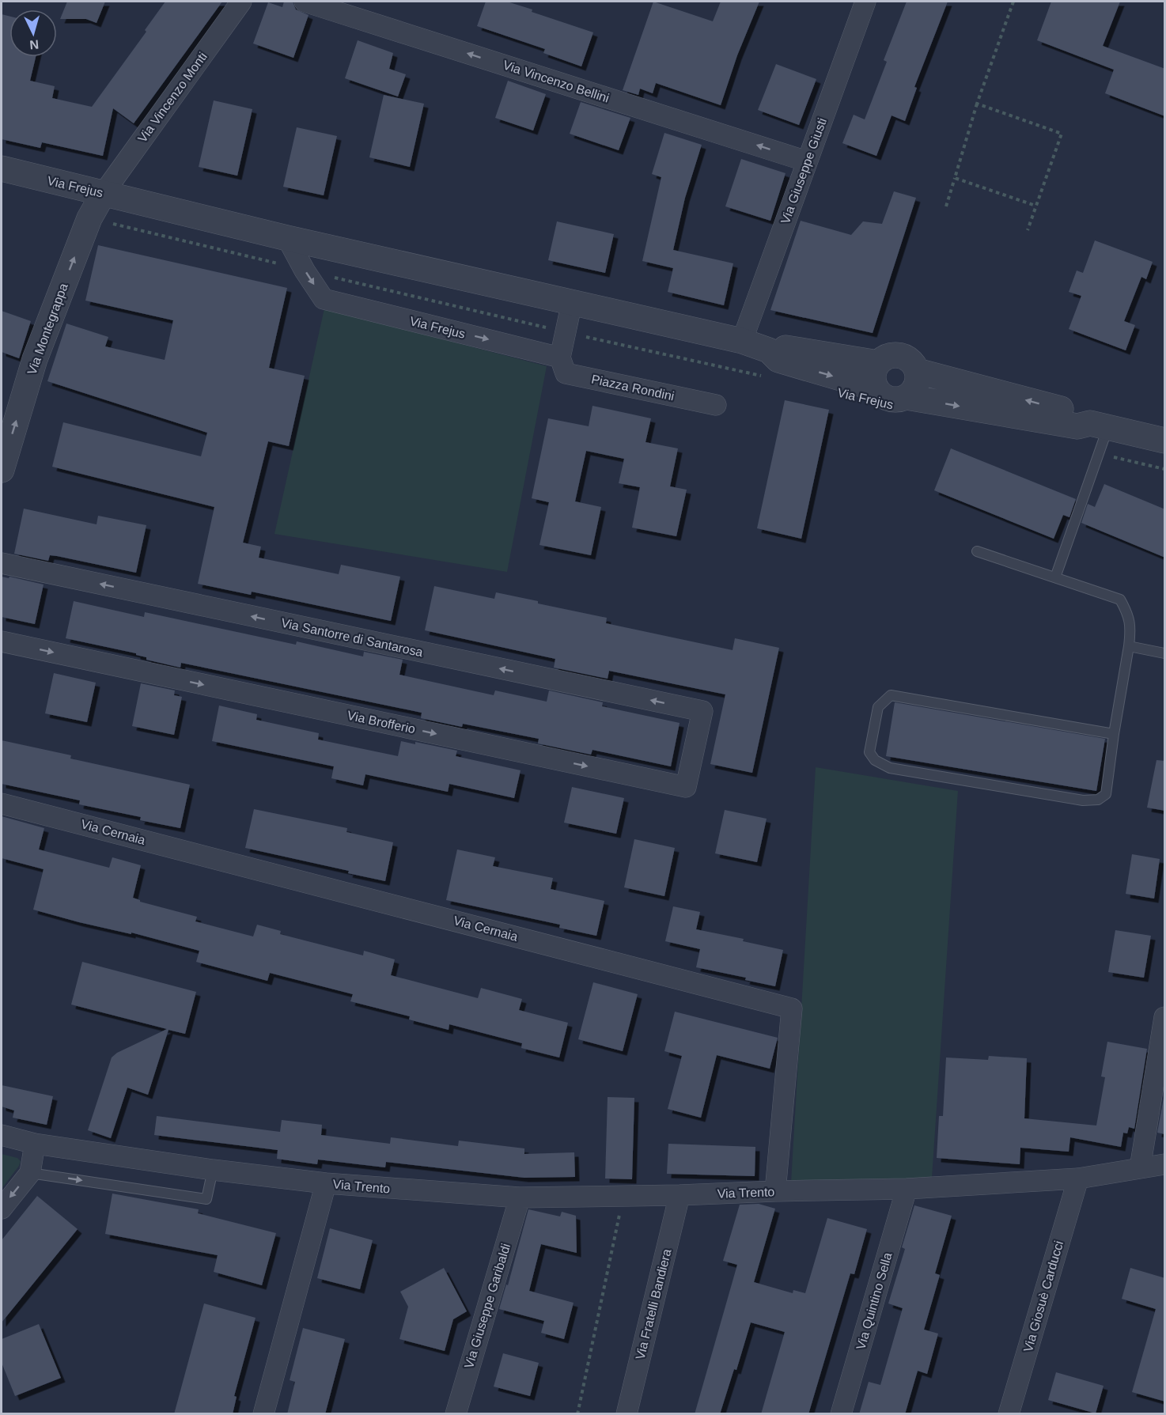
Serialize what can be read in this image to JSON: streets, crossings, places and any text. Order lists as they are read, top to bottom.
{
  "streets": {
    "street": [
      "Via Vincenzo Bellini",
      "Via Vincenzo Monti",
      "Via Giuseppe Giusti",
      "Via Frejus",
      "Via Montegrappa",
      "Piazza Rondini",
      "Via Santorre di Santarosa",
      "Via Brofferio",
      "Via Cernaia",
      "Via Trento",
      "Via Giosuè Carducci",
      "Via Quintino Sella",
      "Via Fratelli Bandiera",
      "Via Giuseppe Garibaldi"
    ]
  },
  "crossings": [
    ["Via Vincenzo Bellini", "Via Giuseppe Giusti"],
    ["Via Vincenzo Monti", "Via Frejus"],
    ["Via Vincenzo Monti", "Via Montegrappa"],
    ["Via Giuseppe Giusti", "Via Frejus"],
    ["Via Frejus", "Via Montegrappa"],
    ["Via Frejus", "Piazza Rondini"],
    ["Via Santorre di Santarosa", "Via Brofferio"],
    ["Via Cernaia", "Via Trento"],
    ["Via Trento", "Via Giosuè Carducci"],
    ["Via Trento", "Via Quintino Sella"],
    ["Via Trento", "Via Fratelli Bandiera"],
    ["Via Trento", "Via Giuseppe Garibaldi"]
  ],
  "one_way": [
    "Via Vincenzo Bellini",
    "Via Montegrappa",
    "Via Santorre di Santarosa",
    "Via Brofferio"
  ],
  "north": "bottom"
}
